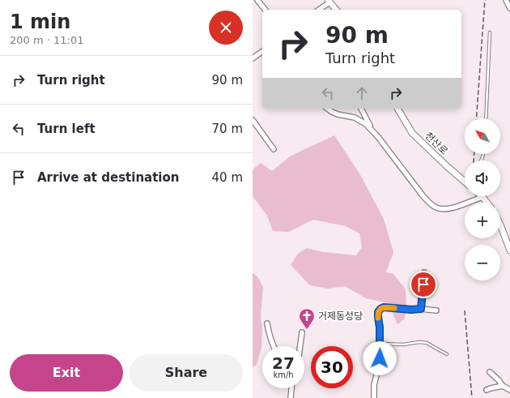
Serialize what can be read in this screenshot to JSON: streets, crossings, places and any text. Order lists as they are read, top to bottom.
{
  "streets": {
    "street": ["천산로"]
  },
  "places": {
    "church": ["거제동성당"]
  },
  "north": "top left",
  "page": {
    "heading": ["1 min", "200 m · 11:01"],
    "turn": ["90 m", "Turn right"],
    "list": [
      {
        "name": "Turn right",
        "value": "90 m"
      },
      {
        "name": "Turn left",
        "value": "70 m"
      },
      {
        "name": "Arrive at destination",
        "value": "40 m"
      }
    ],
    "map_buttons": ["+", "−"],
    "speed": "27 km/h",
    "limit": "30",
    "buttons": ["Exit", "Share"]
  }
}
